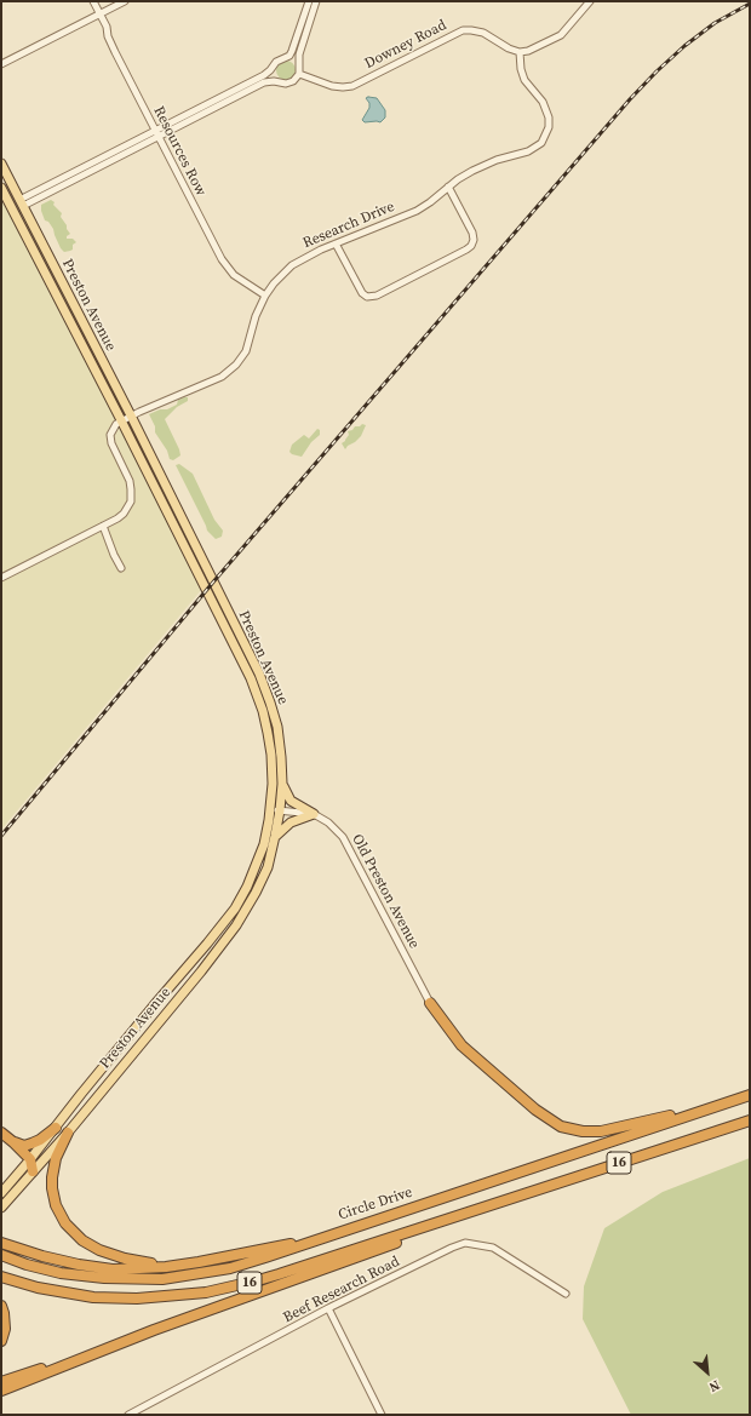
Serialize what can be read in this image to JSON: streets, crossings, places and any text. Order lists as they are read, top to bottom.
{
  "streets": {
    "highway": ["16", "Circle Drive"],
    "main road": ["Preston Avenue"],
    "street": [
      "Downey Road",
      "Resources Row",
      "Research Drive",
      "Old Preston Avenue",
      "Beef Research Road"
    ]
  },
  "crossings": [
    ["Downey Road", "Research Drive"],
    ["Resources Row", "Research Drive"],
    ["Research Drive", "Preston Avenue"],
    ["Preston Avenue", "Old Preston Avenue"]
  ],
  "north": "bottom right"
}
